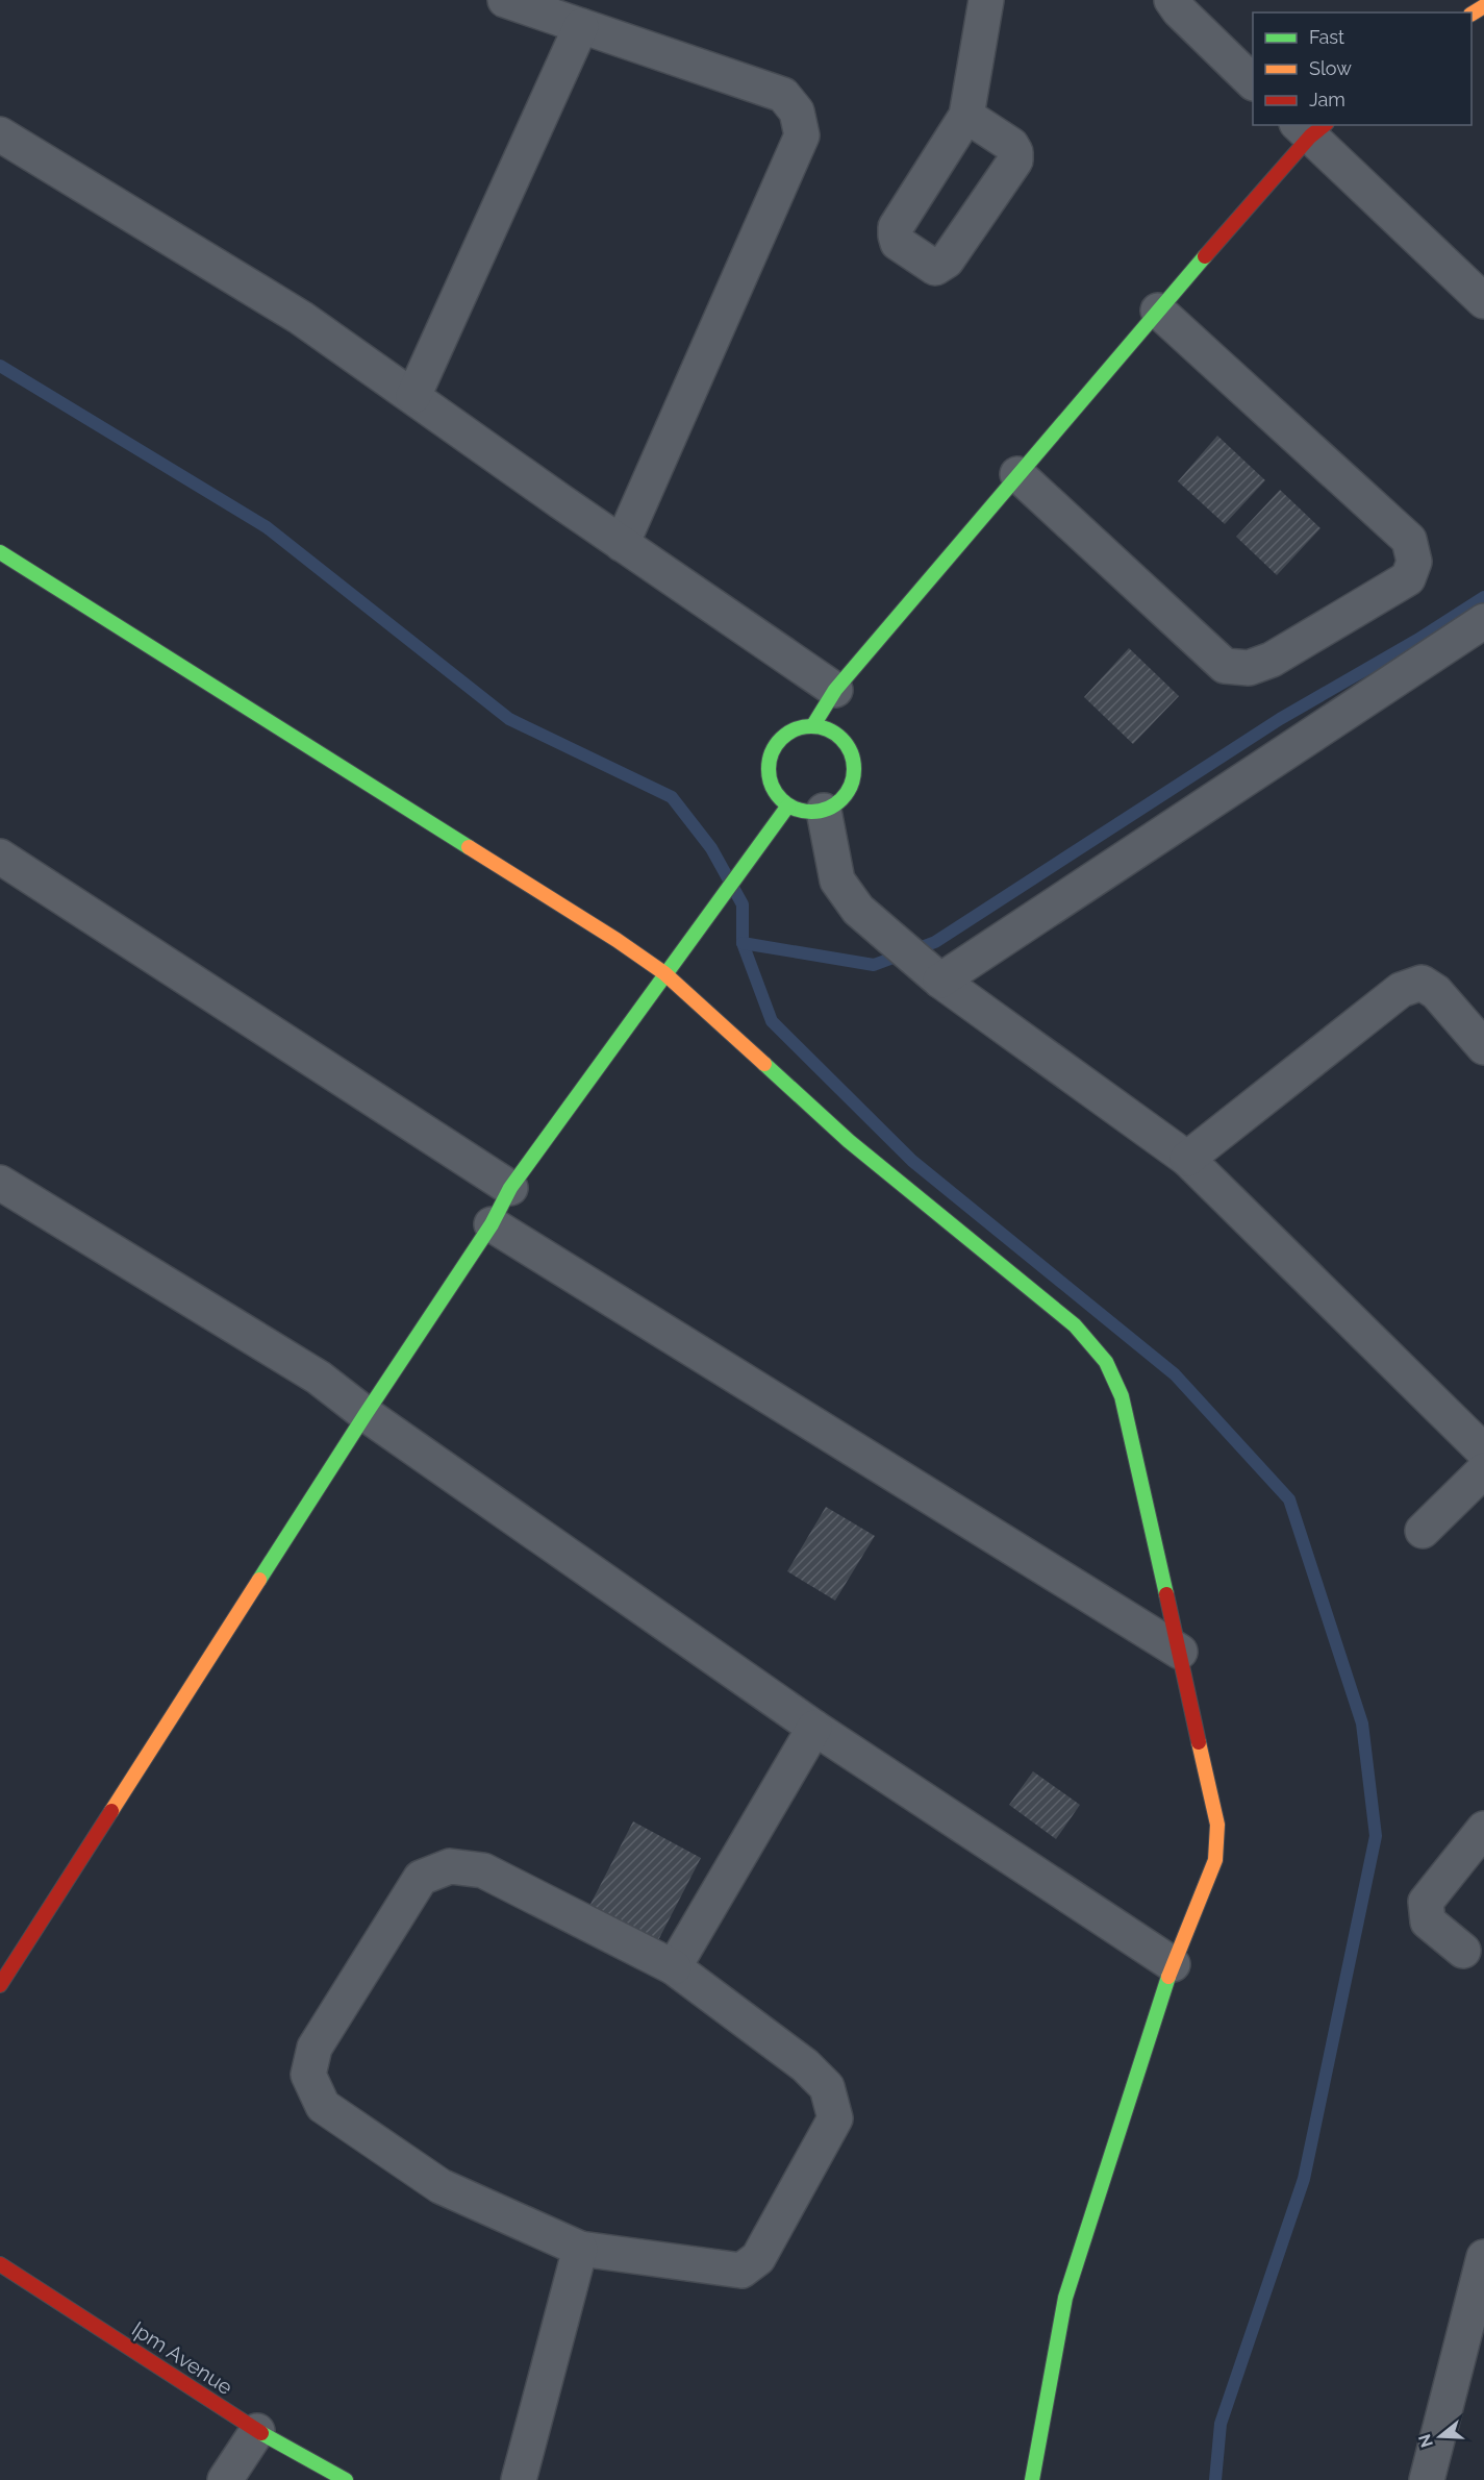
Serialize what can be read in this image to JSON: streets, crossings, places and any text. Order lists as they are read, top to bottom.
{
  "streets": {
    "street": ["Ipm Avenue"]
  },
  "legend": ["Fast", "Slow", "Jam"],
  "north": "left"
}
